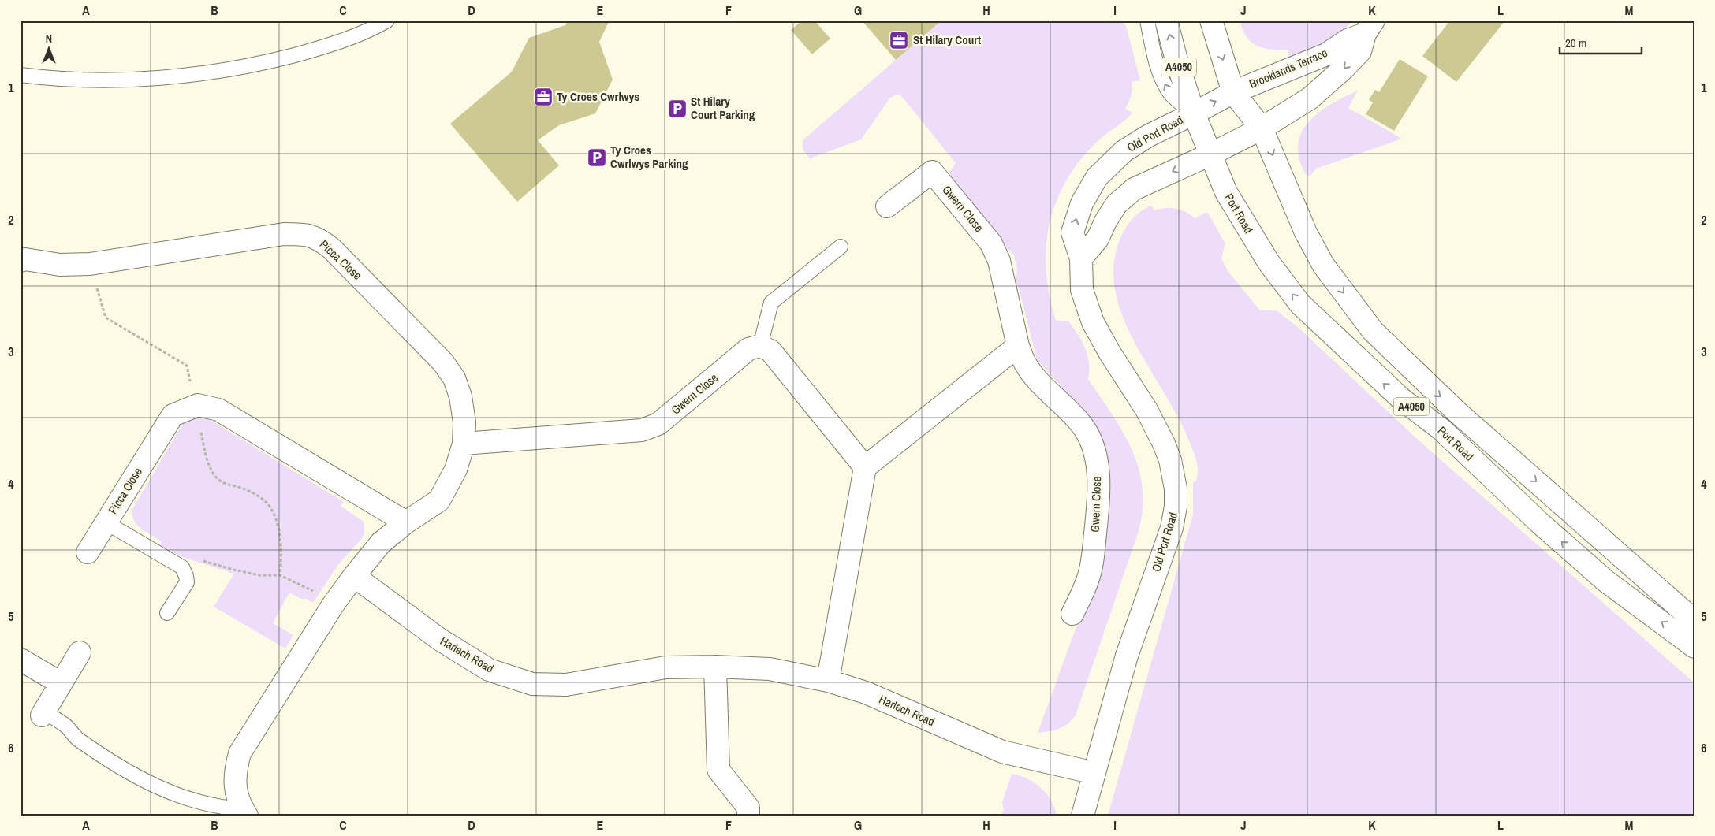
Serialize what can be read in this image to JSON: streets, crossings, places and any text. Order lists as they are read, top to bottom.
{
  "streets": {
    "street": [
      "A4050",
      "Brooklands Terrace",
      "Old Port Road",
      "Gwern Close",
      "Port Road",
      "Picca Close",
      "Harlech Road"
    ]
  },
  "crossings": [
    ["Brooklands Terrace", "Port Road"],
    ["Old Port Road", "Port Road"],
    ["Old Port Road", "Harlech Road"],
    ["Gwern Close", "Picca Close"],
    ["Picca Close", "Harlech Road"]
  ],
  "places": {
    "office": ["St Hilary Court", "Ty Croes Cwrlwys"],
    "parking": ["St Hilary Court Parking", "Ty Croes Cwrlwys Parking"]
  },
  "scale_bar": "20 m",
  "north": "top",
  "grid": {
    "columns": [
      "A",
      "B",
      "C",
      "D",
      "E",
      "F",
      "G",
      "H",
      "I",
      "J",
      "K",
      "L",
      "M"
    ],
    "rows": [
      "1",
      "2",
      "3",
      "4",
      "5",
      "6"
    ]
  }
}
